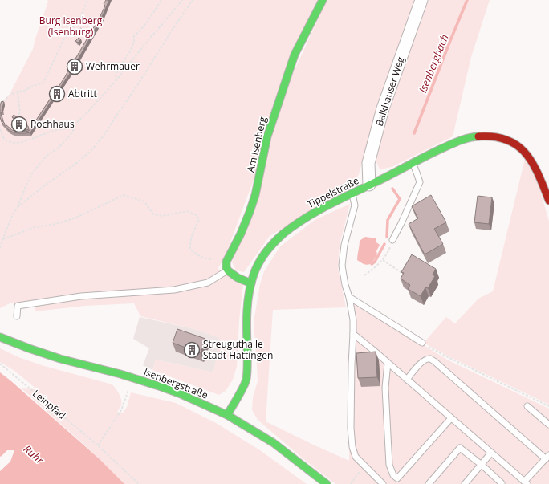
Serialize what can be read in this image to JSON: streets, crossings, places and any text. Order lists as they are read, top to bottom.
{
  "streets": {
    "street": [
      "Balkhauser Weg",
      "Am Isenberg",
      "Tippelstraße",
      "Isenbergstraße"
    ],
    "path": ["Leinpfad"]
  },
  "crossings": [
    ["Balkhauser Weg", "Tippelstraße"],
    ["Tippelstraße", "Isenbergstraße"]
  ],
  "water": ["Isenbergbach", "Ruhr"],
  "parks": ["Burg Isenberg (Isenburg)"],
  "places": {
    "building": [
      "Wehrmauer",
      "Abtritt",
      "Pochhaus",
      "Streuguthalle Stadt Hattingen"
    ]
  }
}
